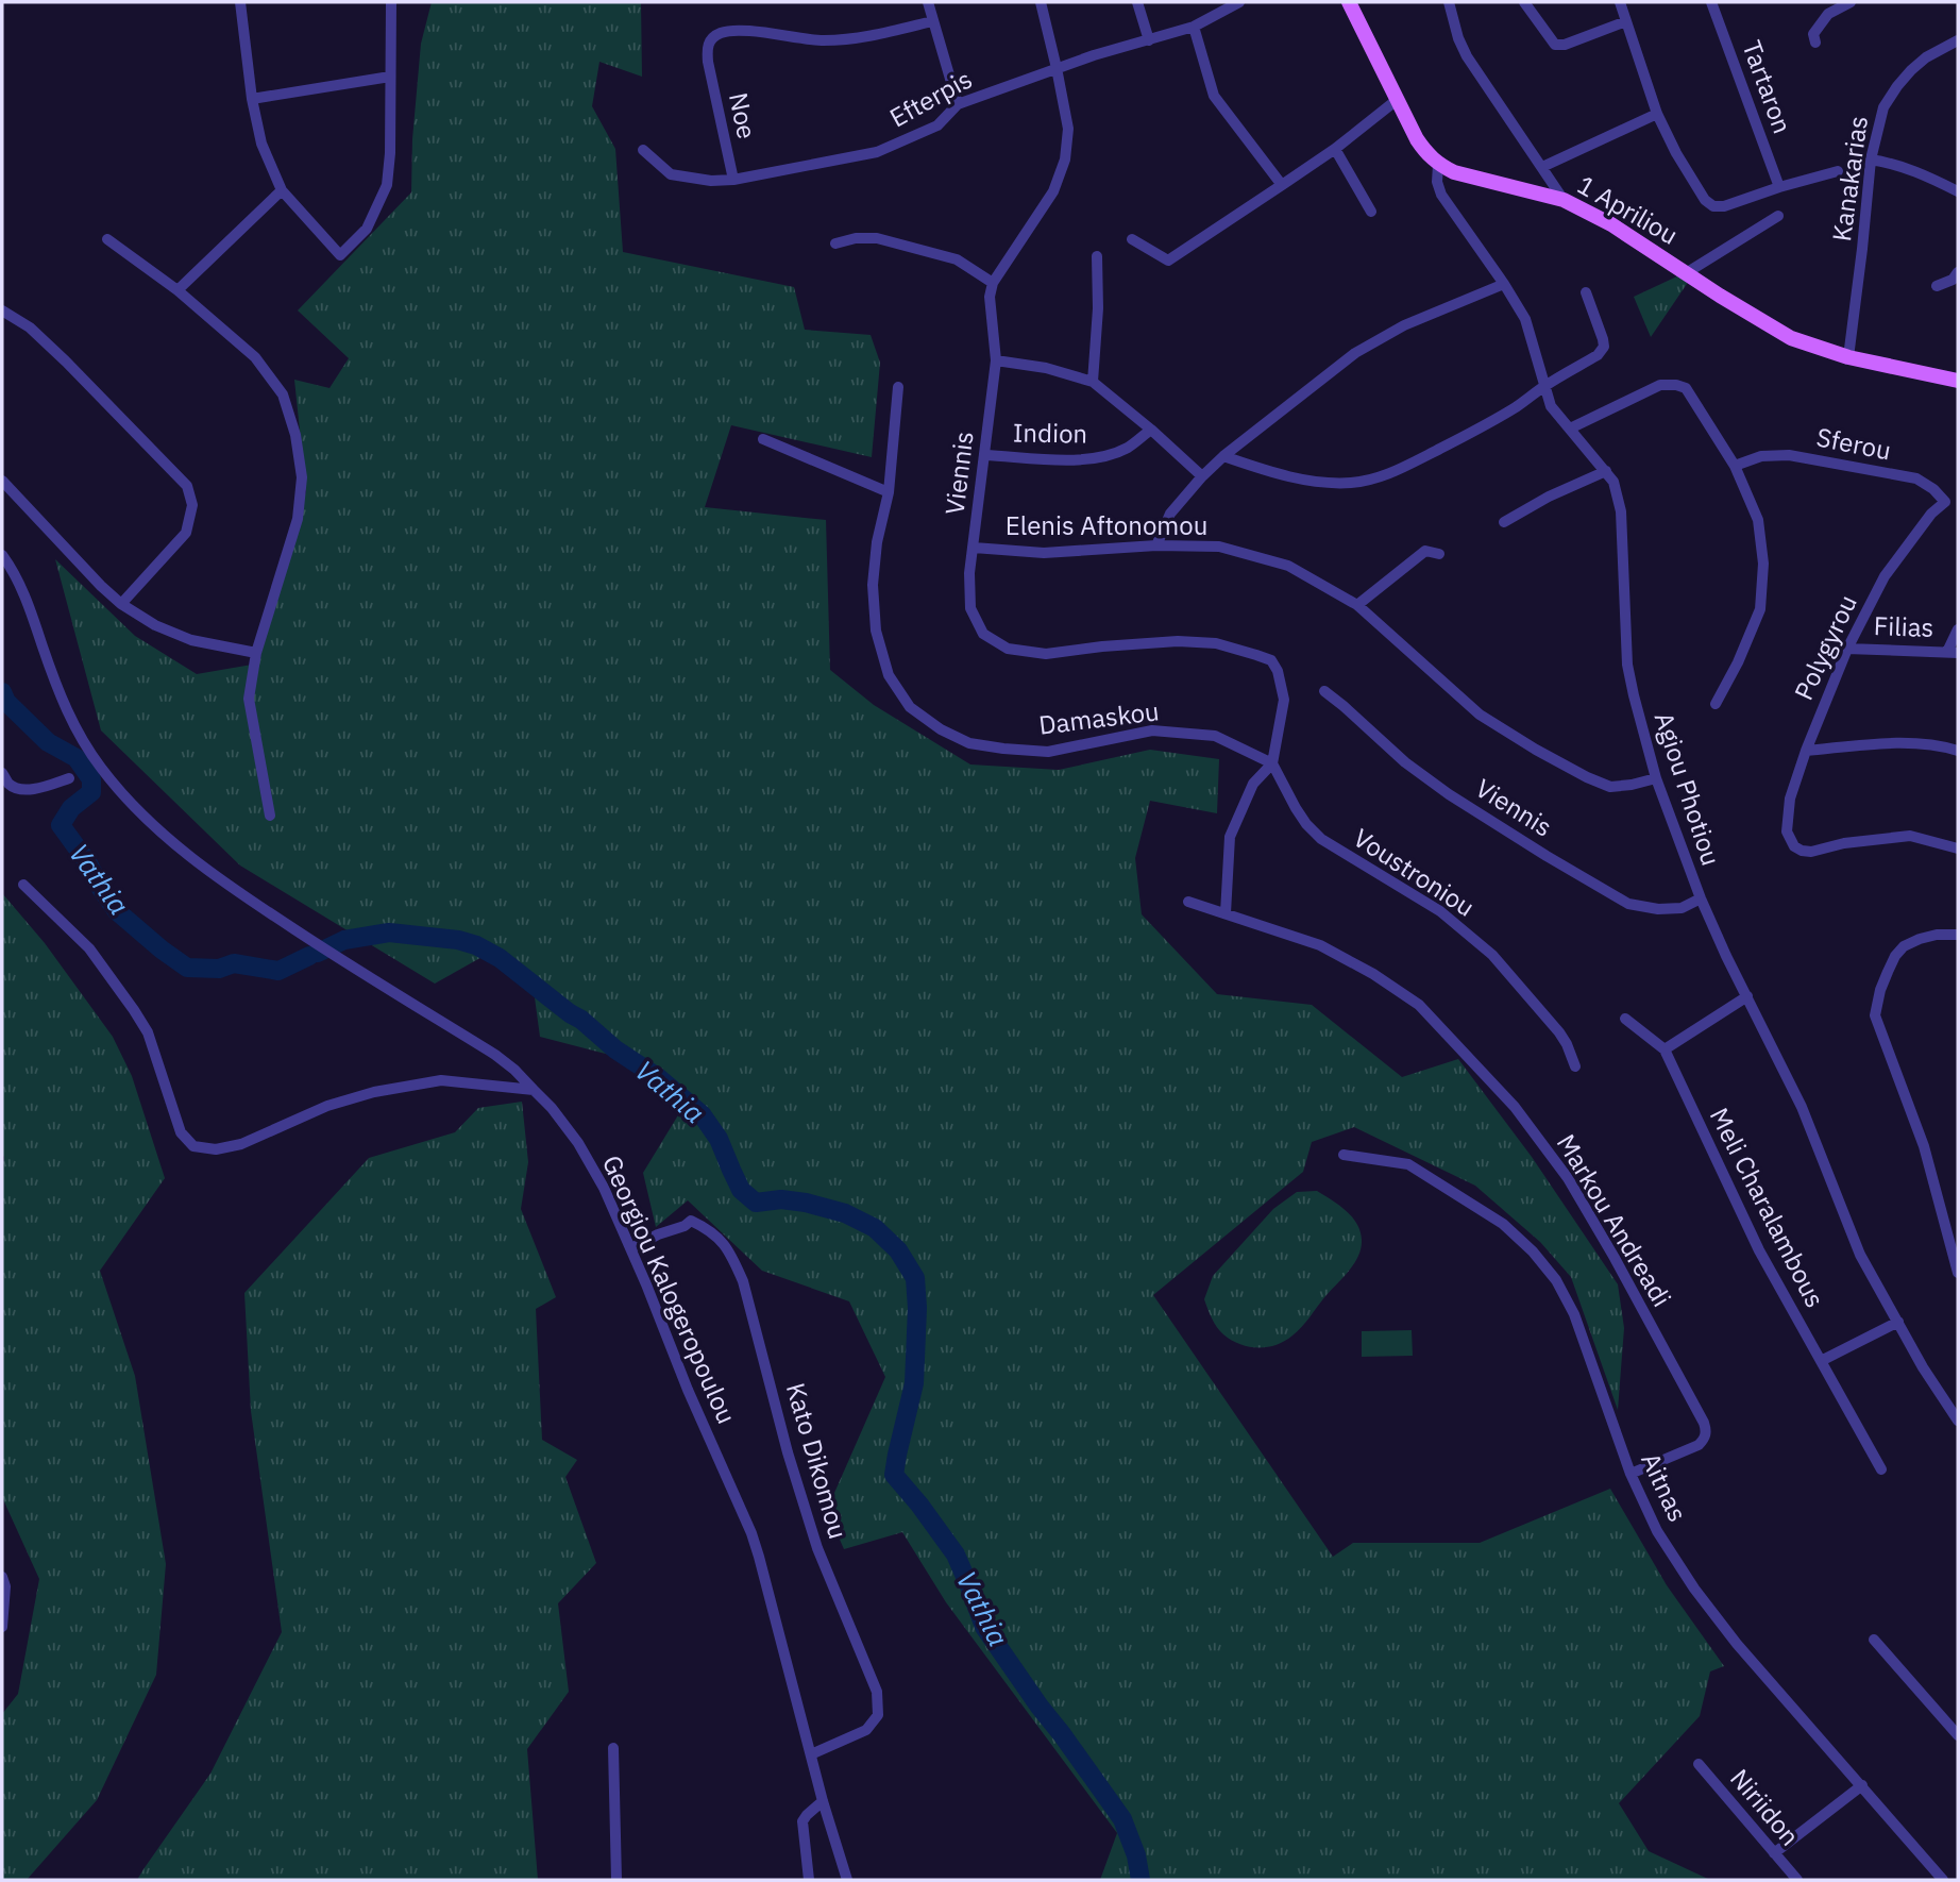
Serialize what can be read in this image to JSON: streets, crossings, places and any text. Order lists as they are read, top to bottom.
{
  "streets": {
    "main road": ["1 Apriliou"],
    "street": [
      "Tartaron",
      "Efterpis",
      "Noe",
      "Kanakarias",
      "Indion",
      "Sferou",
      "Viennis",
      "Elenis Aftonomou",
      "Filias",
      "Polygyrou",
      "Damaskou",
      "Agiou Photiou",
      "Voustroniou",
      "Meli Charalambous",
      "Markou Andreadi",
      "Georgiou Kalogeropoulou",
      "Kato Dikomou",
      "Aitnas",
      "Niriidon"
    ]
  },
  "crossings": [
    ["Efterpis", "Noe"],
    ["Kanakarias", "1 Apriliou"],
    ["1 Apriliou", "Agiou Photiou"],
    ["Indion", "Viennis"],
    ["Sferou", "Polygyrou"],
    ["Viennis", "Elenis Aftonomou"],
    ["Viennis", "Damaskou"],
    ["Viennis", "Agiou Photiou"],
    ["Viennis", "Voustroniou"],
    ["Elenis Aftonomou", "Agiou Photiou"],
    ["Filias", "Polygyrou"],
    ["Damaskou", "Voustroniou"],
    ["Markou Andreadi", "Aitnas"],
    ["Georgiou Kalogeropoulou", "Kato Dikomou"]
  ],
  "water": ["Vathia"]
}
